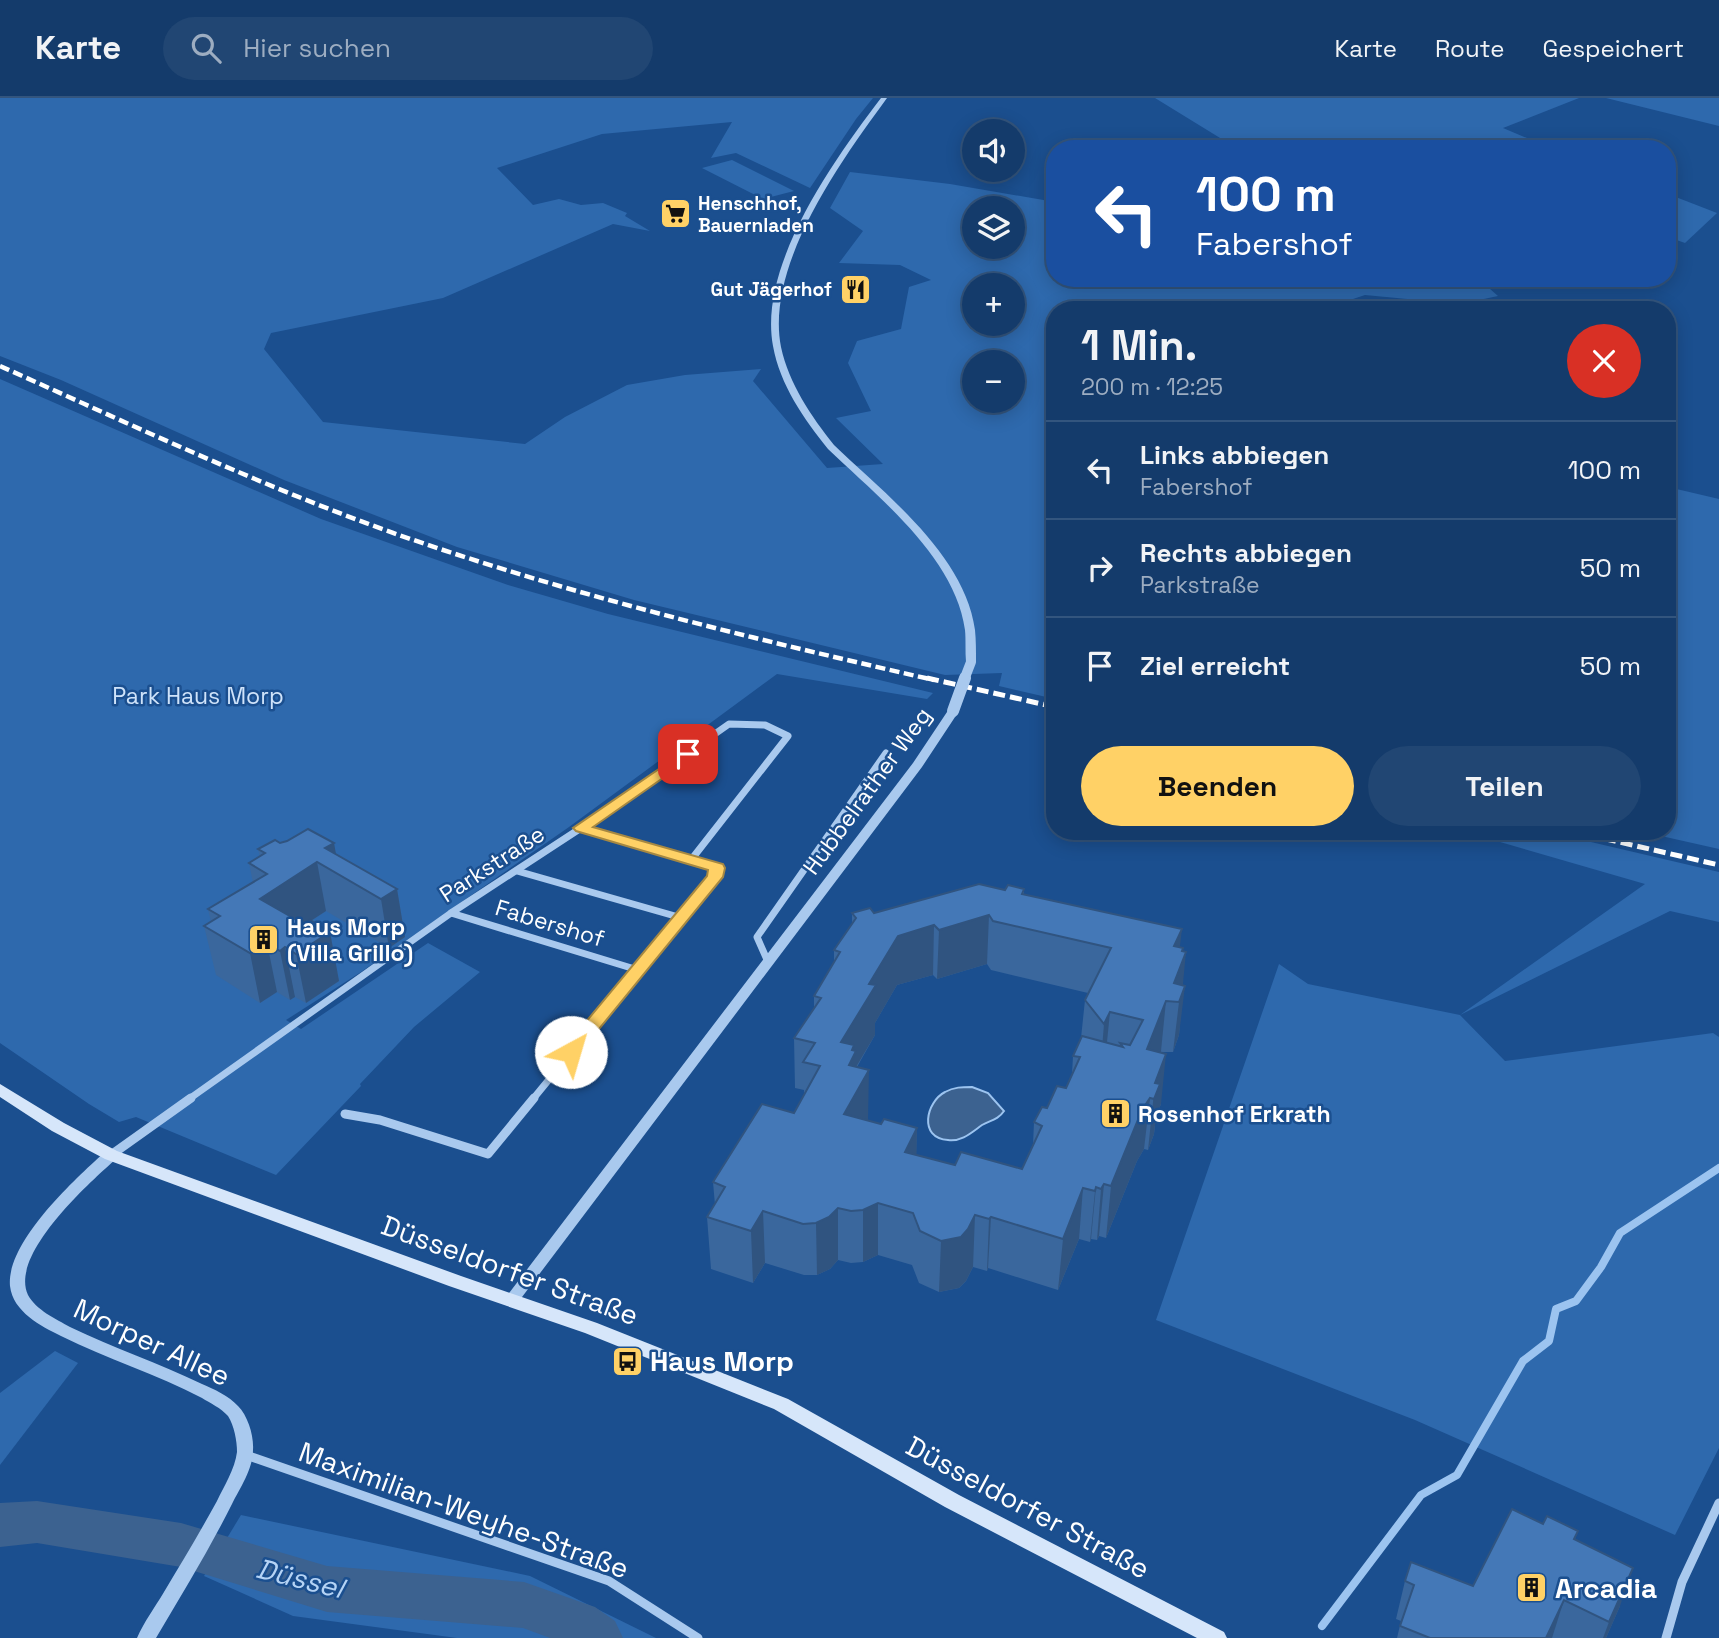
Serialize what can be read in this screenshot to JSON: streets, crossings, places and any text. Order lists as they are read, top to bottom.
{
  "streets": {
    "main road": ["Düsseldorfer Straße"],
    "street": [
      "Hubbelrather Weg",
      "Parkstraße",
      "Fabershof",
      "Morper Allee",
      "Maximilian-Weyhe-Straße"
    ]
  },
  "crossings": [
    ["Hubbelrather Weg", "Düsseldorfer Straße"],
    ["Parkstraße", "Fabershof"],
    ["Parkstraße", "Düsseldorfer Straße"],
    ["Parkstraße", "Morper Allee"],
    ["Düsseldorfer Straße", "Morper Allee"],
    ["Morper Allee", "Maximilian-Weyhe-Straße"]
  ],
  "water": ["Düssel"],
  "parks": ["Park Haus Morp"],
  "places": {
    "supermarket": ["Henschhof, Bauernladen"],
    "restaurant": ["Gut Jägerhof"],
    "building": ["Haus Morp (Villa Grillo)", "Rosenhof Erkrath", "Arcadia"],
    "bus stop": ["Haus Morp"]
  },
  "page": {
    "header": "Karte",
    "search": "Hier suchen",
    "nav": ["Karte", "Route", "Gespeichert"],
    "map_buttons": ["+", "−"],
    "turn": ["100 m", "Fabershof"],
    "heading": ["1 Min.", "200 m · 12:25"],
    "list": [
      {
        "name": "Links abbiegen",
        "note": "Fabershof",
        "value": "100 m"
      },
      {
        "name": "Rechts abbiegen",
        "note": "Parkstraße",
        "value": "50 m"
      },
      {
        "name": "Ziel erreicht",
        "value": "50 m"
      }
    ],
    "buttons": ["Beenden", "Teilen"]
  }
}
